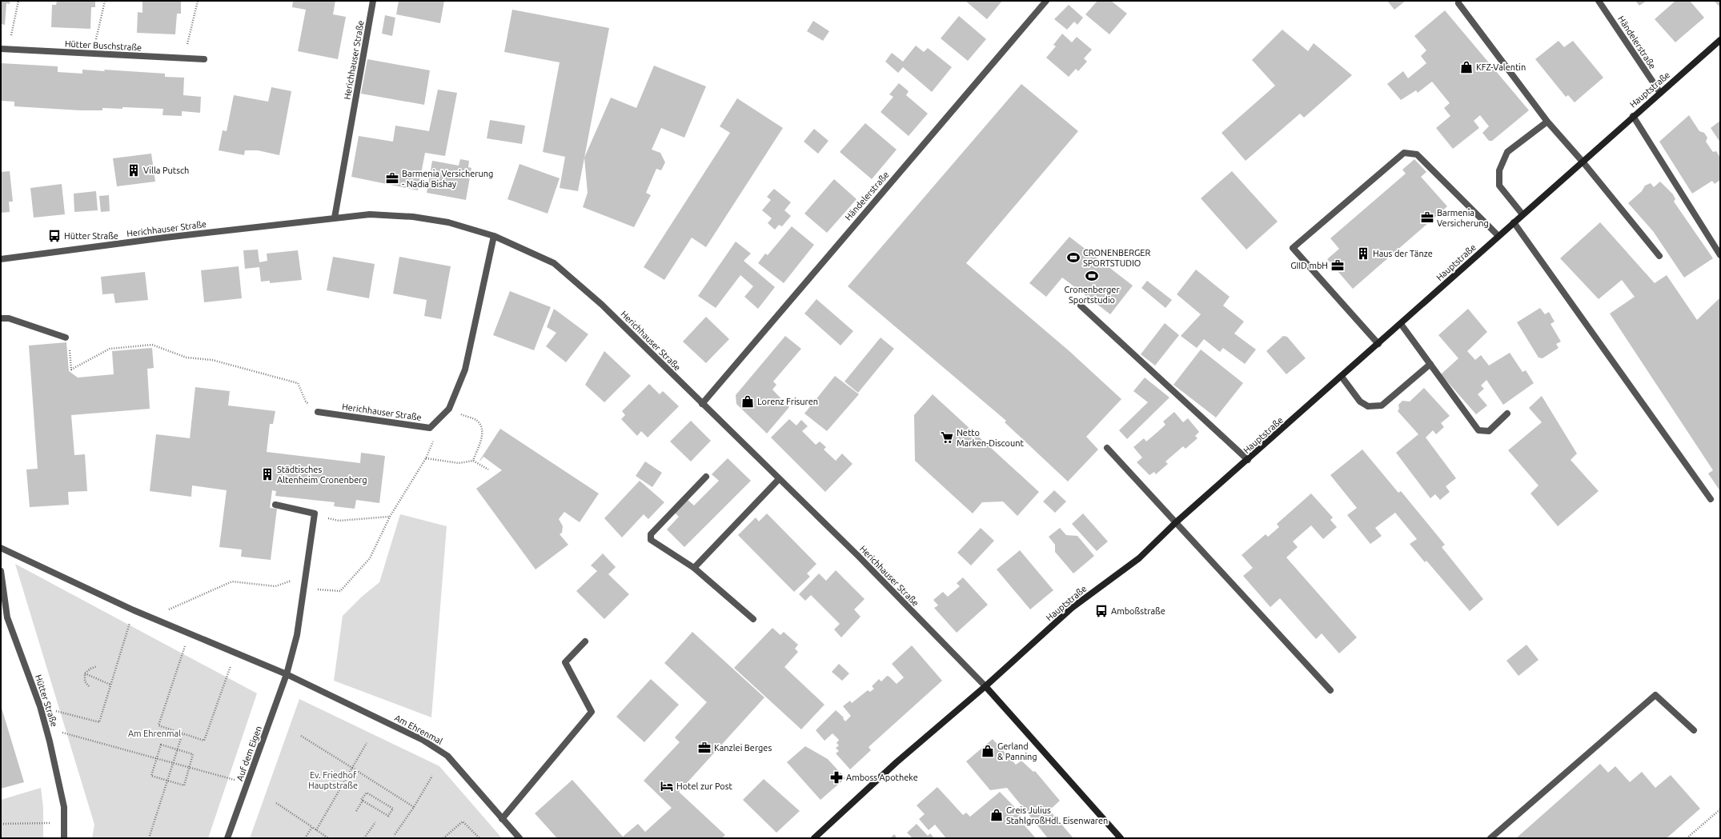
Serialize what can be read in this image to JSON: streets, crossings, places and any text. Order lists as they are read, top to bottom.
{
  "streets": {
    "main road": ["Hauptstraße"],
    "street": [
      "Händelerstraße",
      "Hütter Buschstraße",
      "Herichhauser Straße",
      "Hütter Straße",
      "Am Ehrenmal",
      "Auf dem Eigen"
    ]
  },
  "crossings": [
    ["Händelerstraße", "Herichhauser Straße"],
    ["Händelerstraße", "Hauptstraße"],
    ["Herichhauser Straße", "Hauptstraße"],
    ["Am Ehrenmal", "Auf dem Eigen"]
  ],
  "parks": ["Am Ehrenmal", "Ev. Friedhof Hauptstraße"],
  "places": {
    "shop": [
      "KFZ-Valentin",
      "Lorenz Frisuren",
      "Gerland & Panning",
      "Greis Julius StahlgroßHdl. Eisenwaren"
    ],
    "building": ["Villa Putsch", "Haus der Tänze", "Städtisches Altenheim Cronenberg"],
    "office": [
      "Barmenia Versicherung - Nadia Bishay",
      "Barmenia Versicherung",
      "GIID mbH",
      "Kanzlei Berges"
    ],
    "bus stop": ["Hütter Straße", "Amboßstraße"],
    "sports": ["CRONENBERGER SPORTSTUDIO", "Cronenberger Sportstudio"],
    "supermarket": ["Netto Marken-Discount"],
    "pharmacy": ["Amboss Apotheke"],
    "hotel": ["Hotel zur Post"]
  }
}
